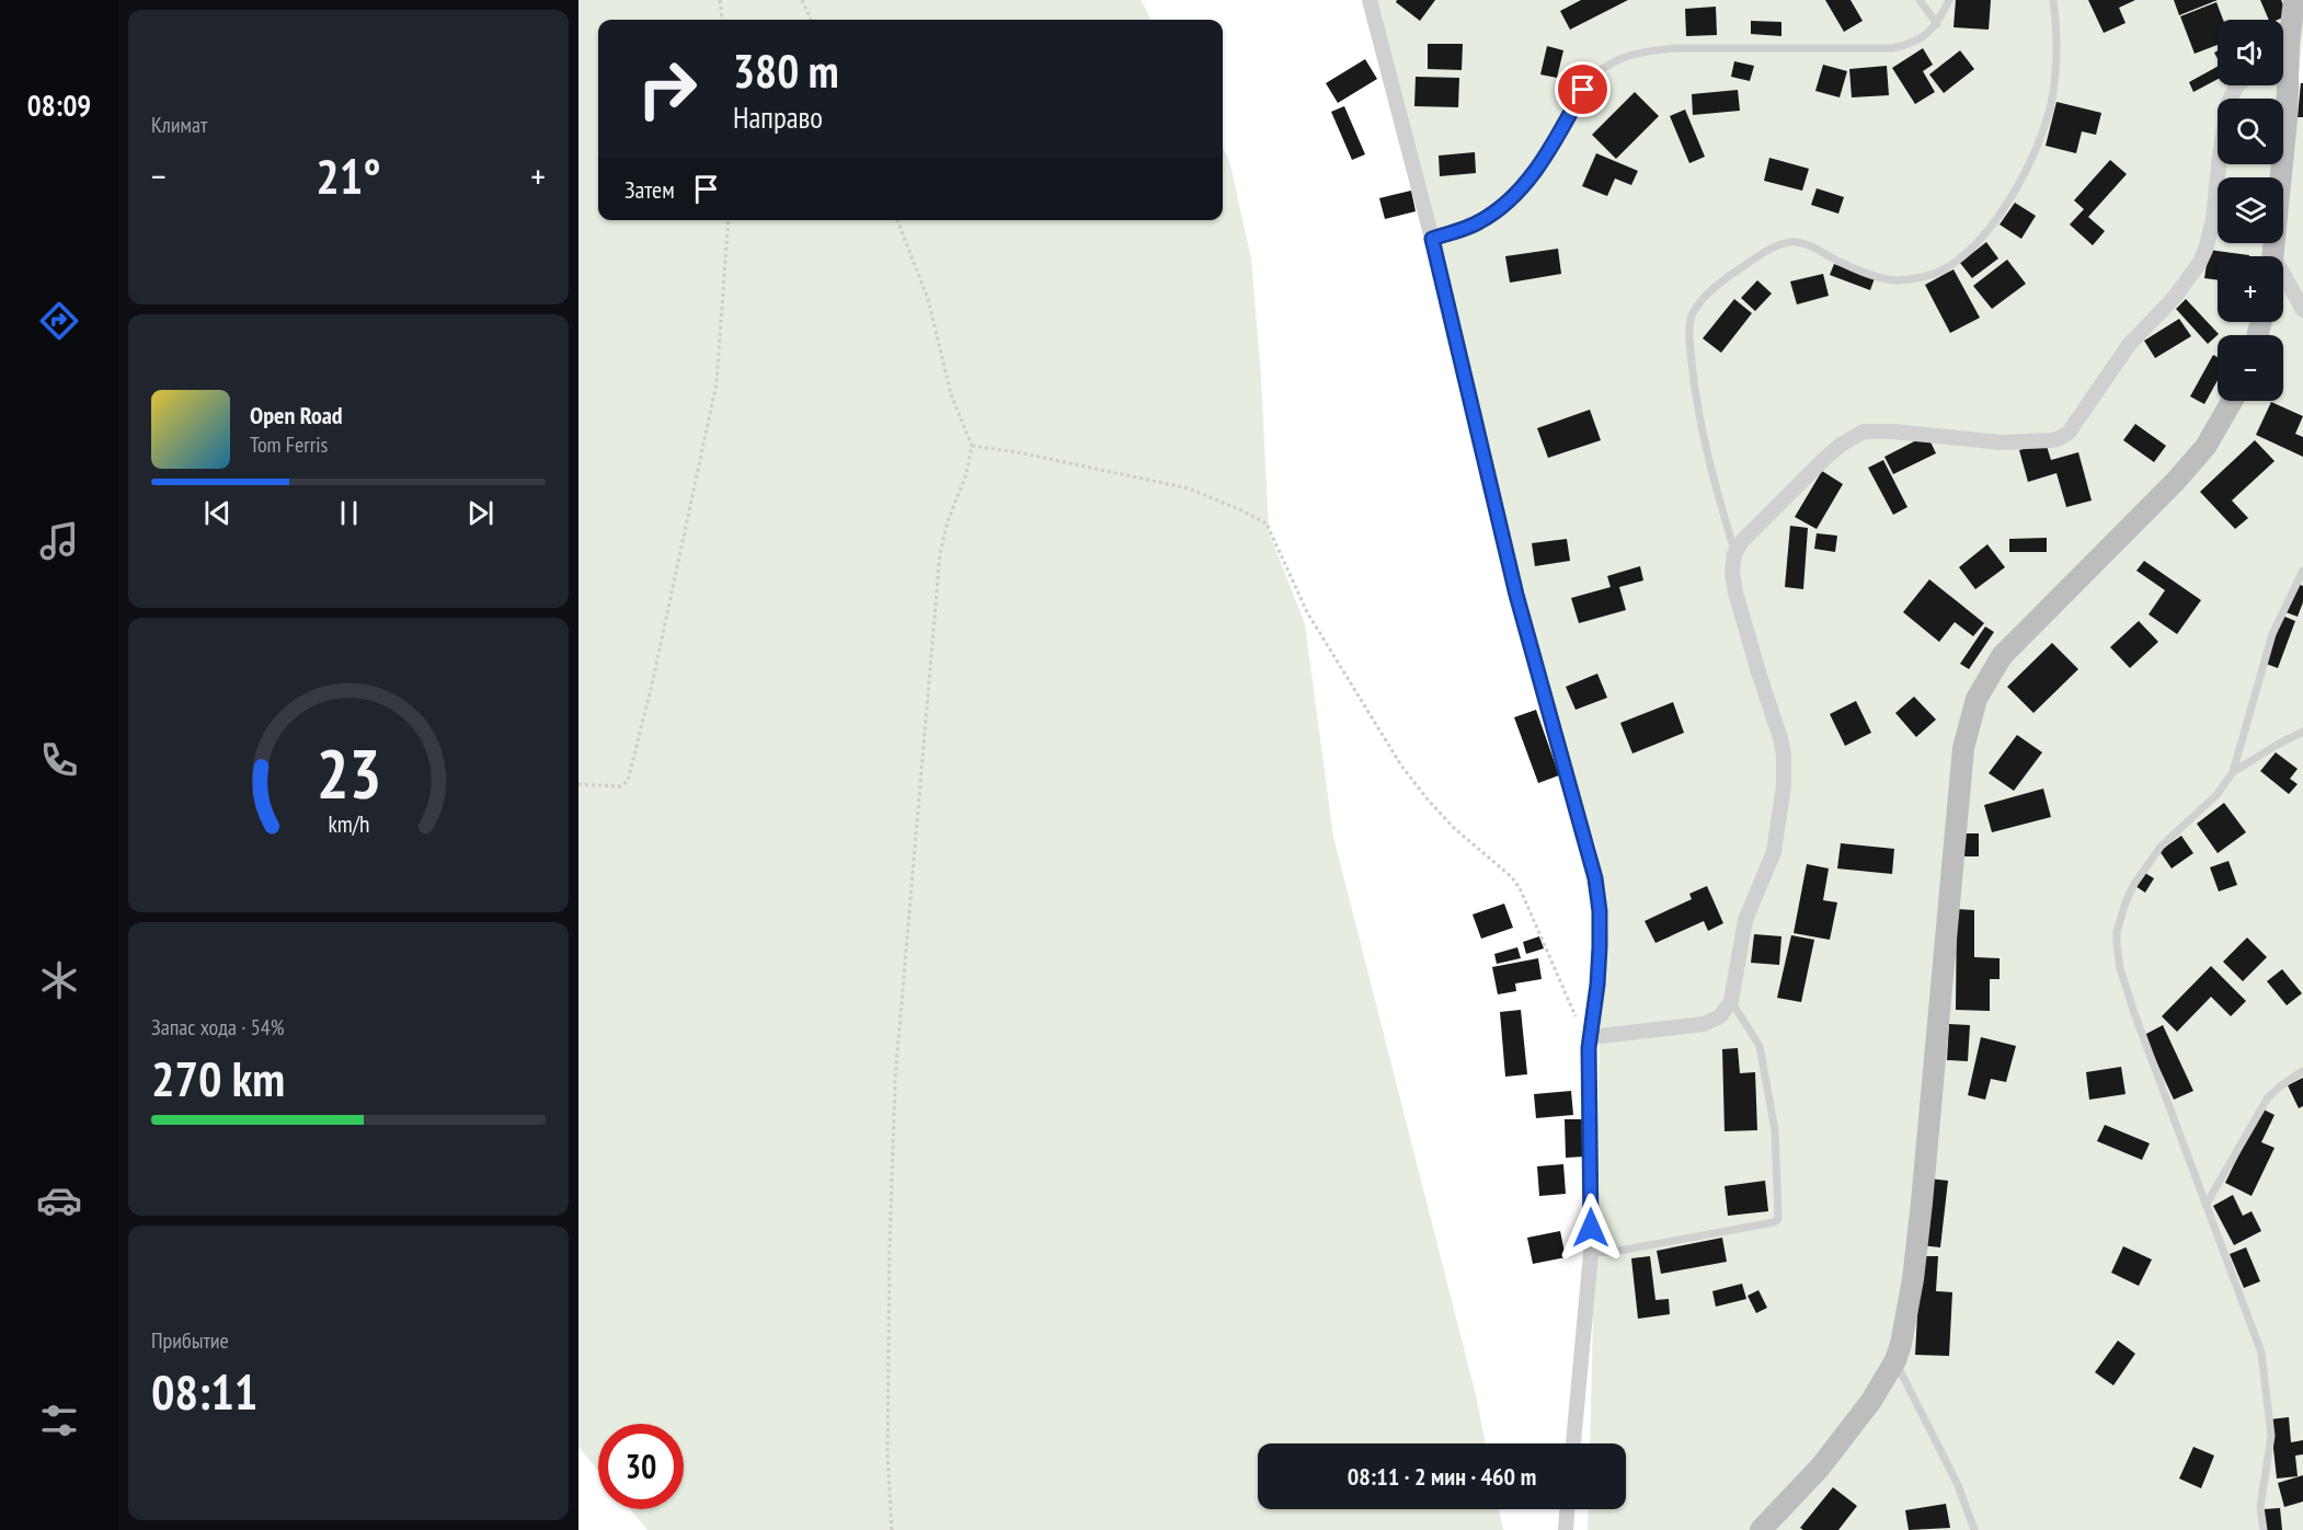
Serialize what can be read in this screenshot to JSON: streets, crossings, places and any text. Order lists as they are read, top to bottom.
{
  "page": {
    "tabs": "08:09",
    "tile": [
      "Климат",
      ["Запас хода · 54%", "270 km"],
      ["Прибытие", "08:11"]
    ],
    "map_buttons": ["+", "−"],
    "turn": ["380 m", "Направо"],
    "heat": ["−", "21°", "+"],
    "then": "Затем",
    "song": ["Open Road", "Tom Ferris"],
    "limit": "30",
    "trip": "08:11 · 2 мин · 460 m",
    "gauge": ["23", "km/h"]
  }
}
